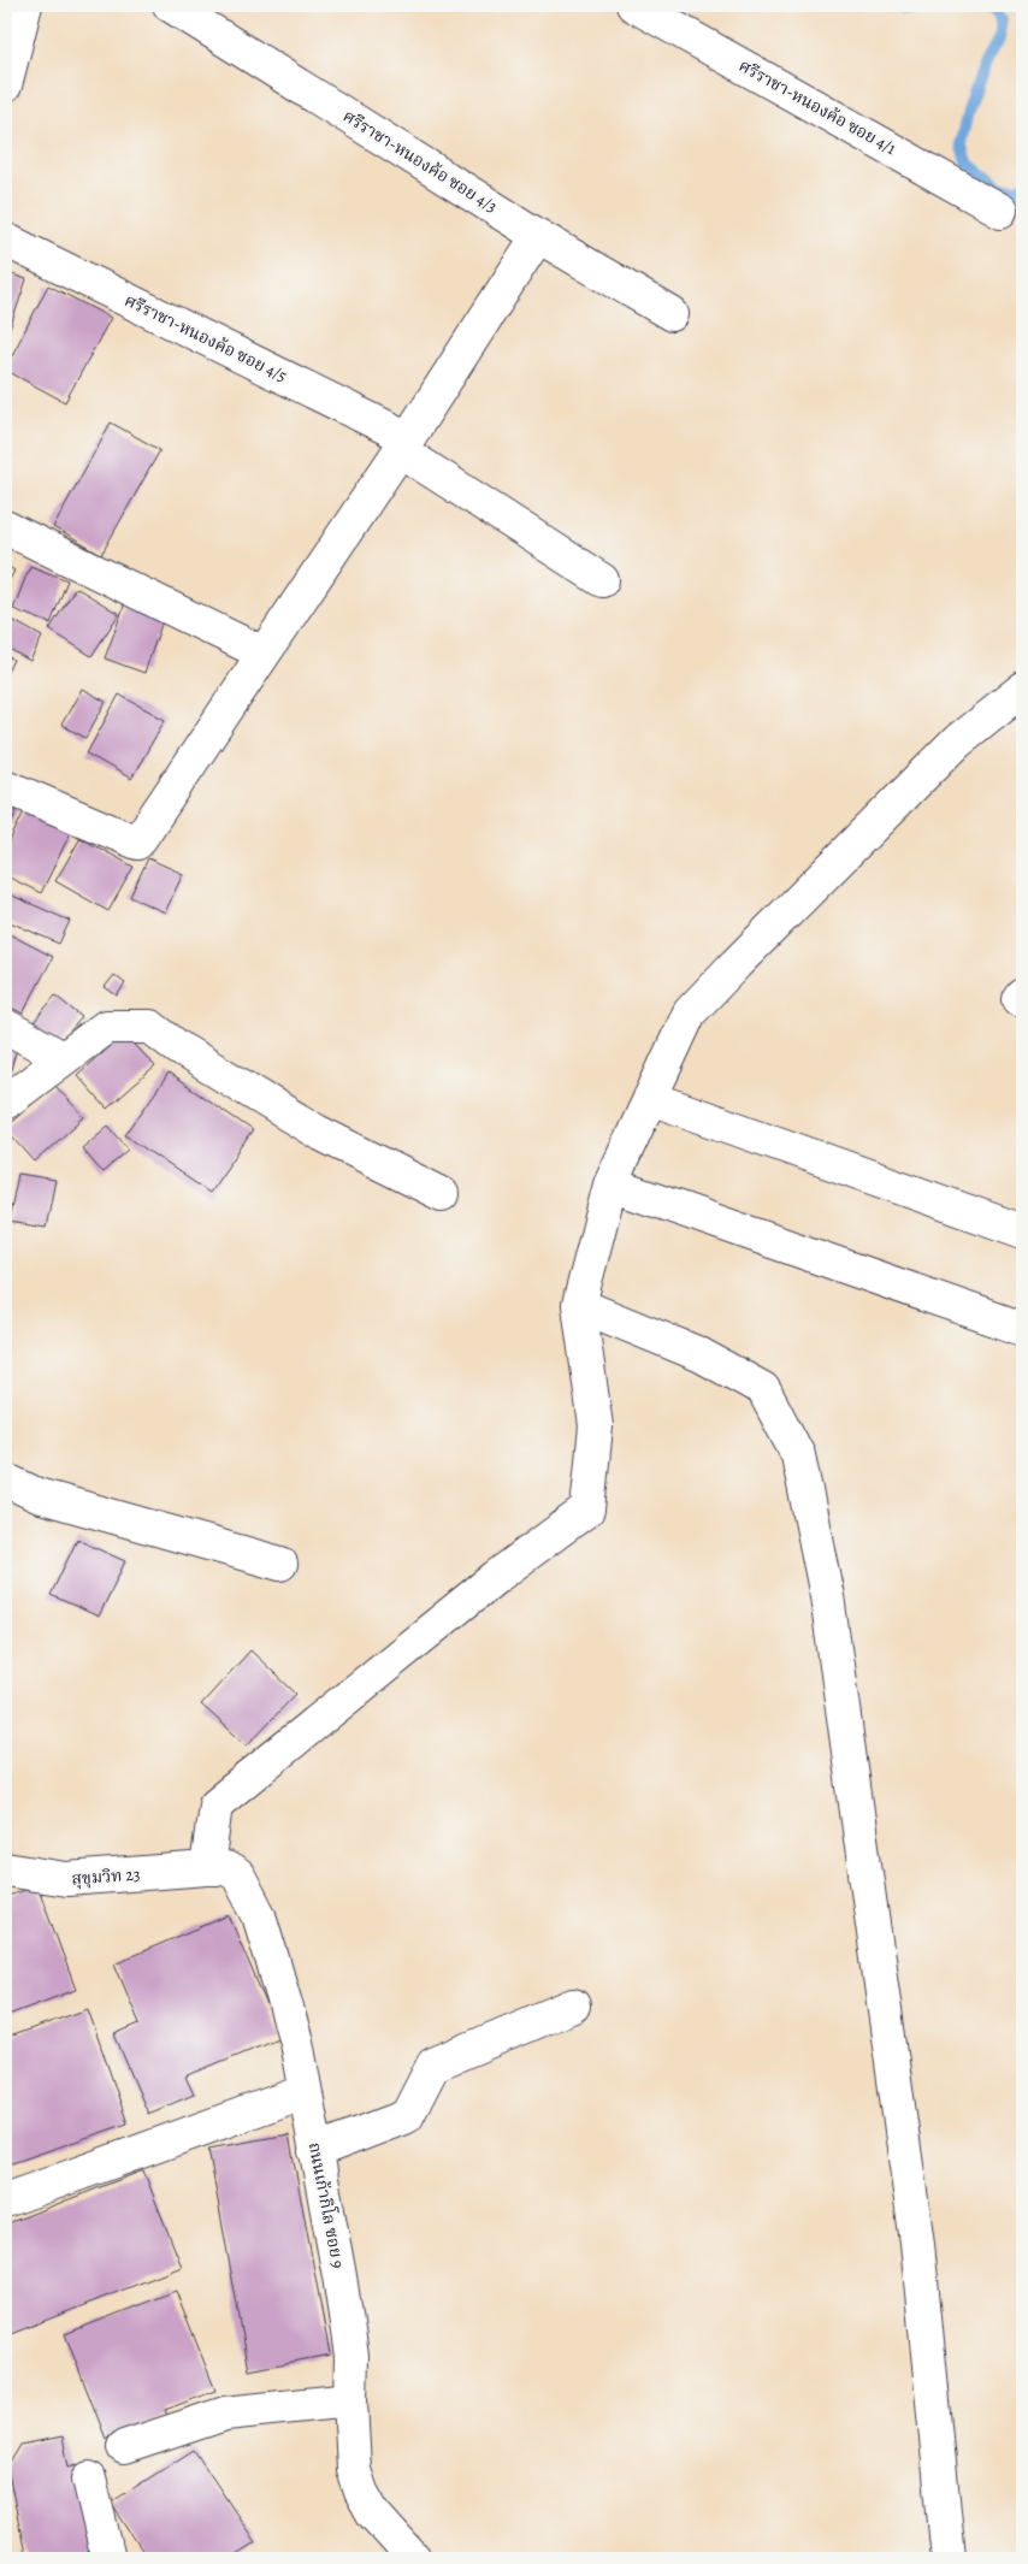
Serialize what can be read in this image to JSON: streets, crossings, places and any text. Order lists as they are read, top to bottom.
{
  "streets": {
    "street": [
      "ศรีราชา-หนองค้อ ซอย 4/1",
      "ศรีราชา-หนองค้อ ซอย 4/3",
      "ศรีราชา-หนองค้อ ซอย 4/5",
      "สุขุมวิท 23",
      "ถนนเก้ากิโล ซอย 9"
    ]
  },
  "crossings": [
    ["สุขุมวิท 23", "ถนนเก้ากิโล ซอย 9"]
  ]
}
